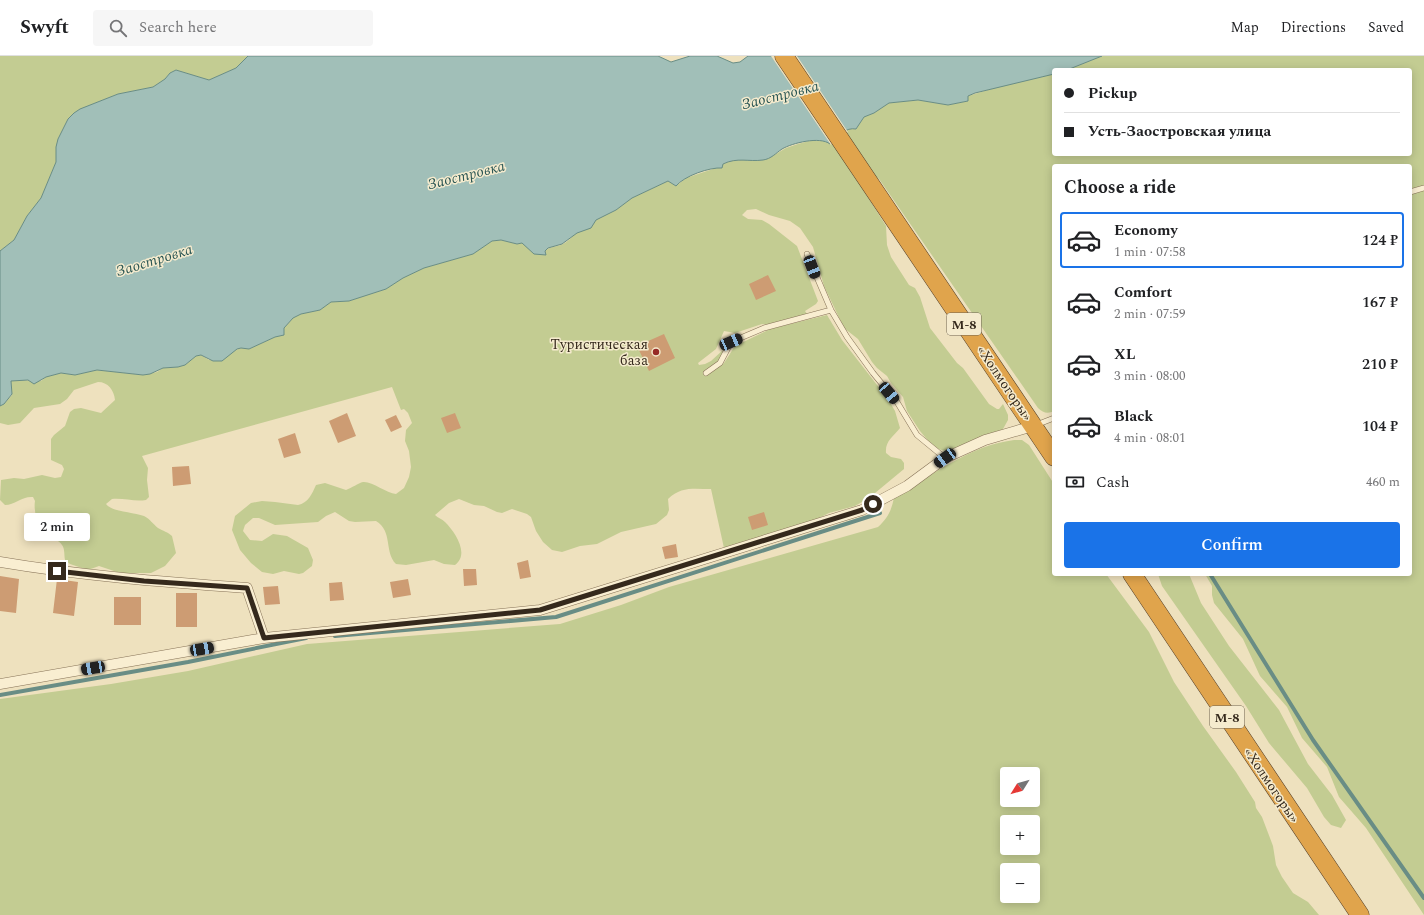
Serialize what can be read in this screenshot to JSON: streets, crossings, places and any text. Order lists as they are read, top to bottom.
{
  "streets": {
    "highway": ["М-8", "«Холмогоры»"]
  },
  "water": ["Заостровка"],
  "places": ["Туристическая база"],
  "north": "bottom left",
  "page": {
    "header": "Swyft",
    "search": "Search here",
    "nav": ["Map", "Directions", "Saved"],
    "banner": ["Pickup", "Усть-Заостровская улица"],
    "heading": "Choose a ride",
    "list": [
      {
        "name": "Economy",
        "note": "1 min · 07:58",
        "value": "124 ₽"
      },
      {
        "name": "Comfort",
        "note": "2 min · 07:59",
        "value": "167 ₽"
      },
      {
        "name": "XL",
        "note": "3 min · 08:00",
        "value": "210 ₽"
      },
      {
        "name": "Black",
        "note": "4 min · 08:01",
        "value": "104 ₽"
      }
    ],
    "pay": ["Cash", "460 m"],
    "bubble": "2 min",
    "buttons": "Confirm",
    "map_buttons": ["+", "−"]
  }
}
